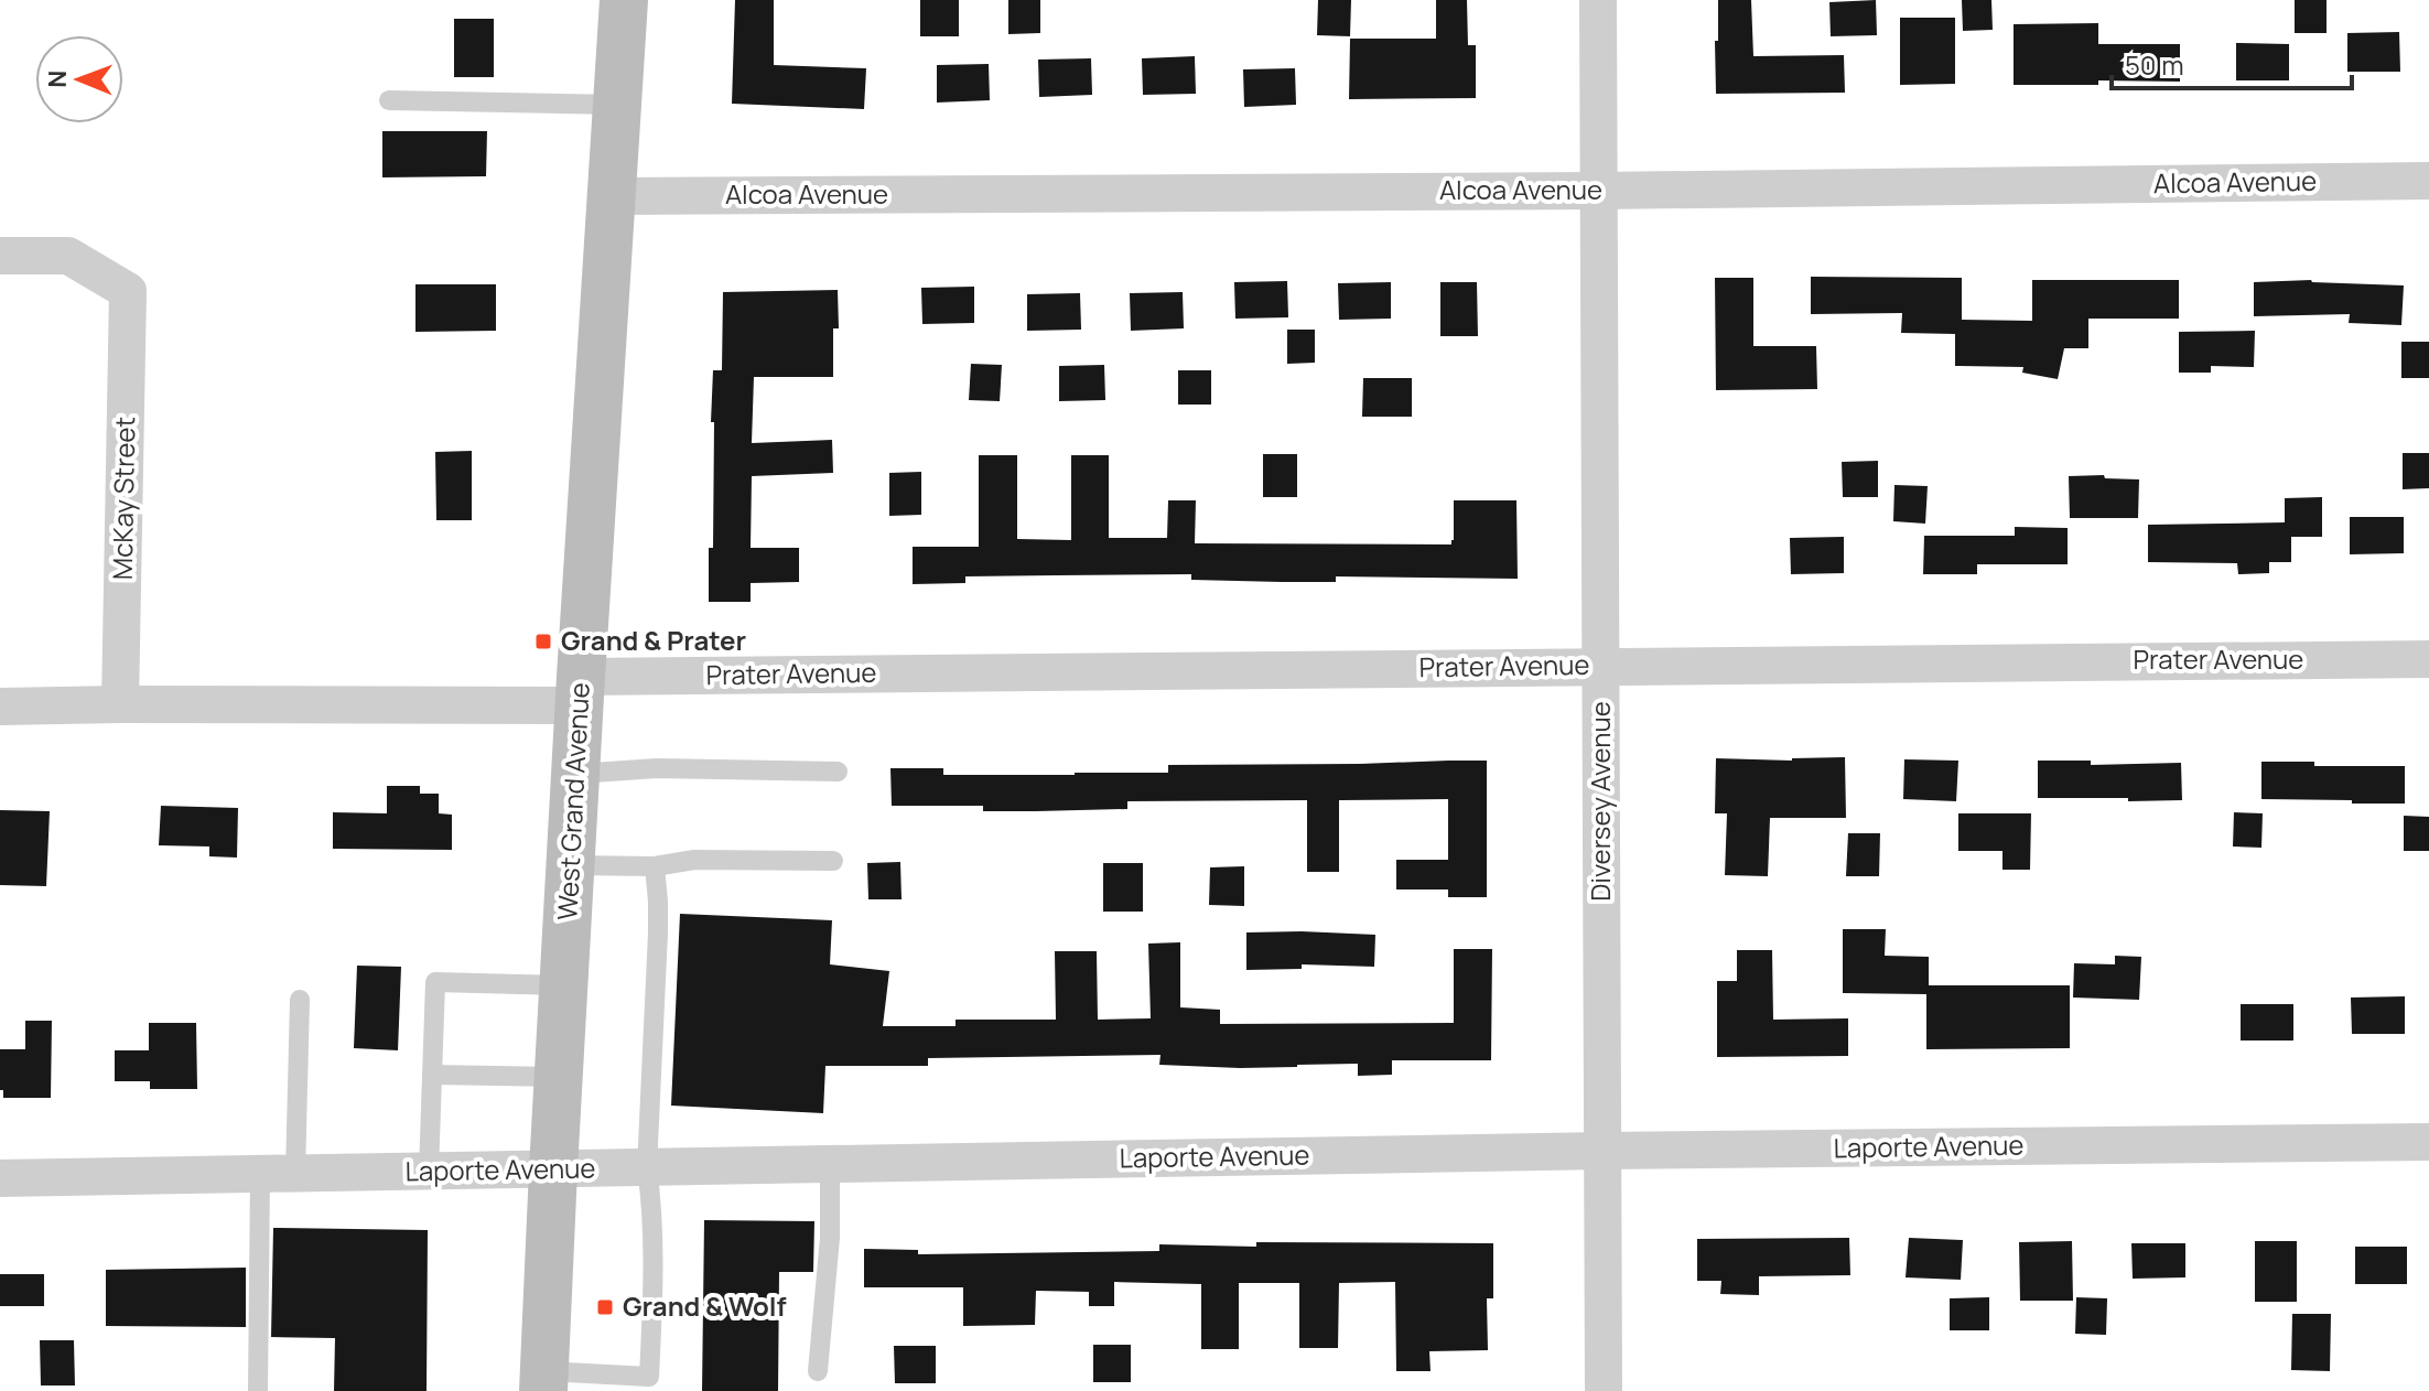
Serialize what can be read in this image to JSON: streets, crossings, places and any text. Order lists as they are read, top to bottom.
{
  "streets": {
    "main road": ["West Grand Avenue"],
    "street": [
      "Alcoa Avenue",
      "McKay Street",
      "Prater Avenue",
      "Diversey Avenue",
      "Laporte Avenue"
    ]
  },
  "crossings": [
    ["Alcoa Avenue", "West Grand Avenue"],
    ["Alcoa Avenue", "Diversey Avenue"],
    ["McKay Street", "Prater Avenue"],
    ["Prater Avenue", "West Grand Avenue"],
    ["Prater Avenue", "Diversey Avenue"],
    ["West Grand Avenue", "Laporte Avenue"],
    ["Diversey Avenue", "Laporte Avenue"]
  ],
  "places": {
    "transit": ["Grand & Prater", "Grand & Wolf"]
  },
  "scale_bar": "50 m",
  "north": "left"
}
